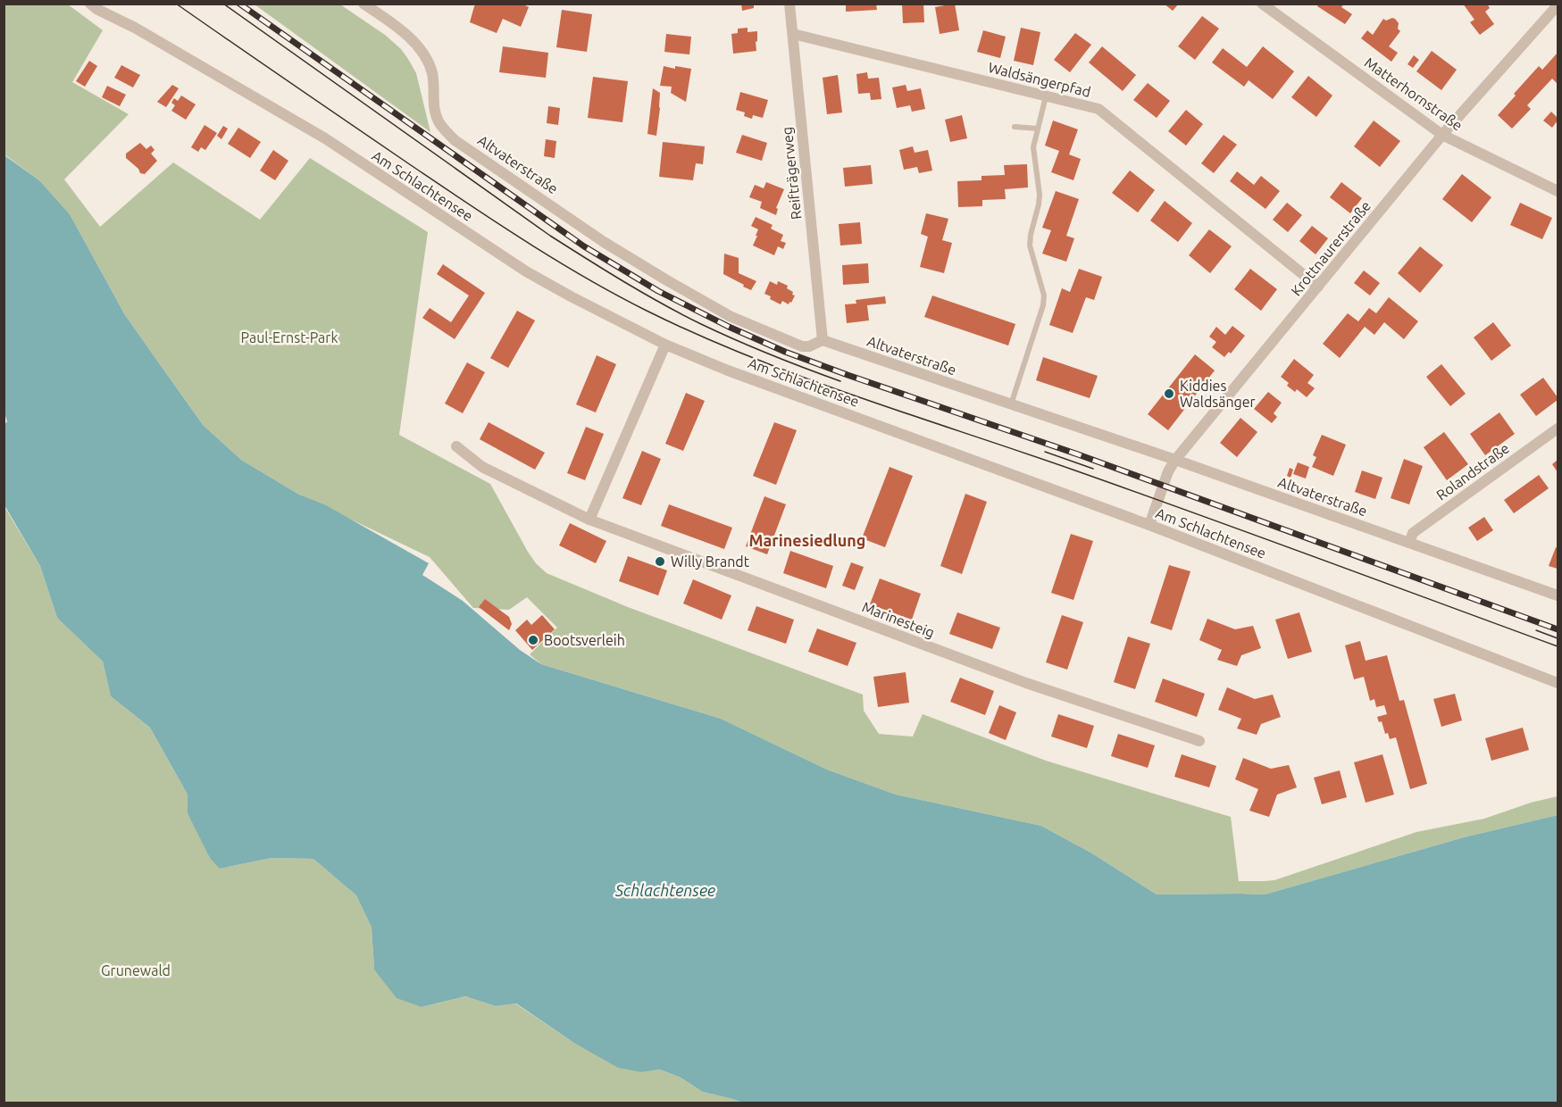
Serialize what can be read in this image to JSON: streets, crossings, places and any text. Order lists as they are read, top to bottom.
{
  "streets": {
    "street": [
      "Waldsängerpfad",
      "Matterhornstraße",
      "Altvaterstraße",
      "Reifträgerweg",
      "Am Schlachtensee",
      "Krottnaurerstraße",
      "Rolandstraße",
      "Marinesteig"
    ]
  },
  "crossings": [
    ["Waldsängerpfad", "Reifträgerweg"],
    ["Waldsängerpfad", "Krottnaurerstraße"],
    ["Matterhornstraße", "Krottnaurerstraße"],
    ["Altvaterstraße", "Reifträgerweg"],
    ["Altvaterstraße", "Krottnaurerstraße"],
    ["Altvaterstraße", "Rolandstraße"],
    ["Am Schlachtensee", "Krottnaurerstraße"]
  ],
  "districts": ["Marinesiedlung"],
  "water": ["Schlachtensee"],
  "parks": ["Paul-Ernst-Park", "Grunewald"],
  "places": ["Kiddies Waldsänger", "Willy Brandt", "Bootsverleih"]
}
